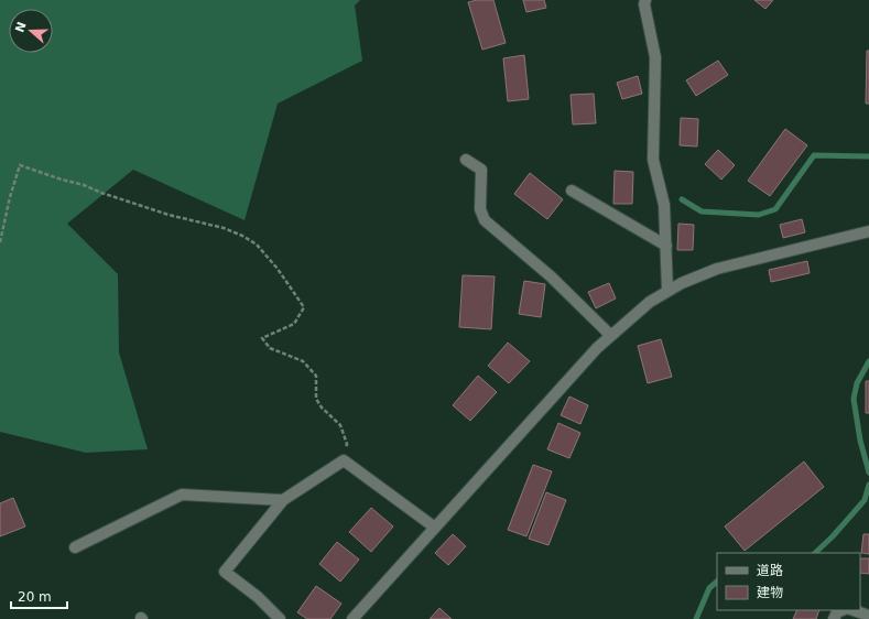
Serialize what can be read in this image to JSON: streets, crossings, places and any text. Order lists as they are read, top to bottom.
{
  "legend": ["道路", "建物"],
  "scale_bar": "20 m",
  "north": "left"
}
